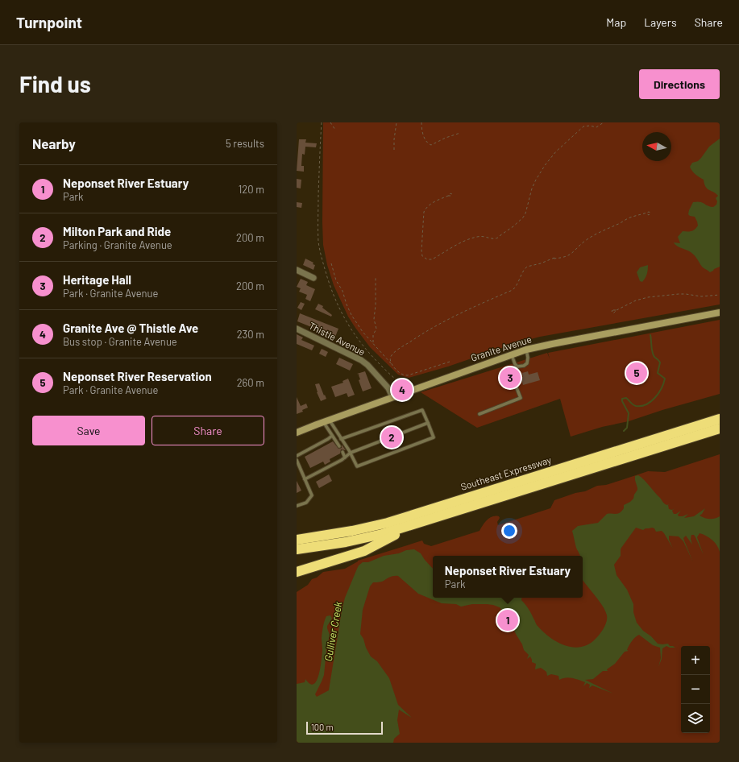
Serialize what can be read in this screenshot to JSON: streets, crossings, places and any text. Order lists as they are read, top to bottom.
{
  "streets": {
    "highway": ["Southeast Expressway"],
    "main road": ["Granite Avenue"],
    "street": ["Thistle Avenue"]
  },
  "crossings": [
    ["Thistle Avenue", "Granite Avenue"]
  ],
  "water": ["Gulliver Creek"],
  "scale_bar": "100 m",
  "north": "left",
  "page": {
    "header": "Turnpoint",
    "nav": ["Map", "Layers", "Share"],
    "buttons": [
      "Directions",
      ["Save", "Share"]
    ],
    "title": "Find us",
    "heading": ["Nearby", "5 results"],
    "list": [
      {
        "mark": "1",
        "name": "Neponset River Estuary",
        "note": "Park",
        "value": "120 m"
      },
      {
        "mark": "2",
        "name": "Milton Park and Ride",
        "note": "Parking · Granite Avenue",
        "value": "200 m"
      },
      {
        "mark": "3",
        "name": "Heritage Hall",
        "note": "Park · Granite Avenue",
        "value": "200 m"
      },
      {
        "mark": "4",
        "name": "Granite Ave @ Thistle Ave",
        "note": "Bus stop · Granite Avenue",
        "value": "230 m"
      },
      {
        "mark": "5",
        "name": "Neponset River Reservation",
        "note": "Park · Granite Avenue",
        "value": "260 m"
      }
    ],
    "pins": [
      "5",
      "3",
      "4",
      "2",
      "1"
    ],
    "popup": ["Neponset River Estuary", "Park"],
    "map_buttons": ["+", "−"],
    "scale": "100 m"
  }
}
